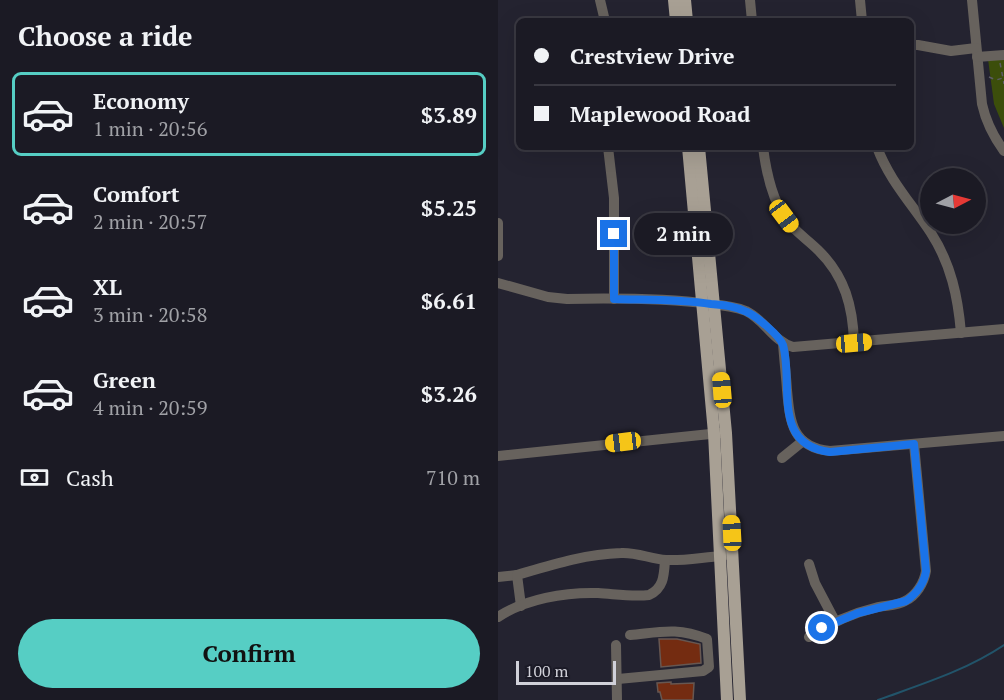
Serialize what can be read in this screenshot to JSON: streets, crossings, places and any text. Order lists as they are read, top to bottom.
{
  "scale_bar": "100 m",
  "north": "right",
  "page": {
    "heading": "Choose a ride",
    "banner": ["Crestview Drive", "Maplewood Road"],
    "list": [
      {
        "name": "Economy",
        "note": "1 min · 20:56",
        "value": "$3.89"
      },
      {
        "name": "Comfort",
        "note": "2 min · 20:57",
        "value": "$5.25"
      },
      {
        "name": "XL",
        "note": "3 min · 20:58",
        "value": "$6.61"
      },
      {
        "name": "Green",
        "note": "4 min · 20:59",
        "value": "$3.26"
      }
    ],
    "bubble": "2 min",
    "pay": ["Cash", "710 m"],
    "buttons": "Confirm",
    "scale": "100 m"
  }
}
